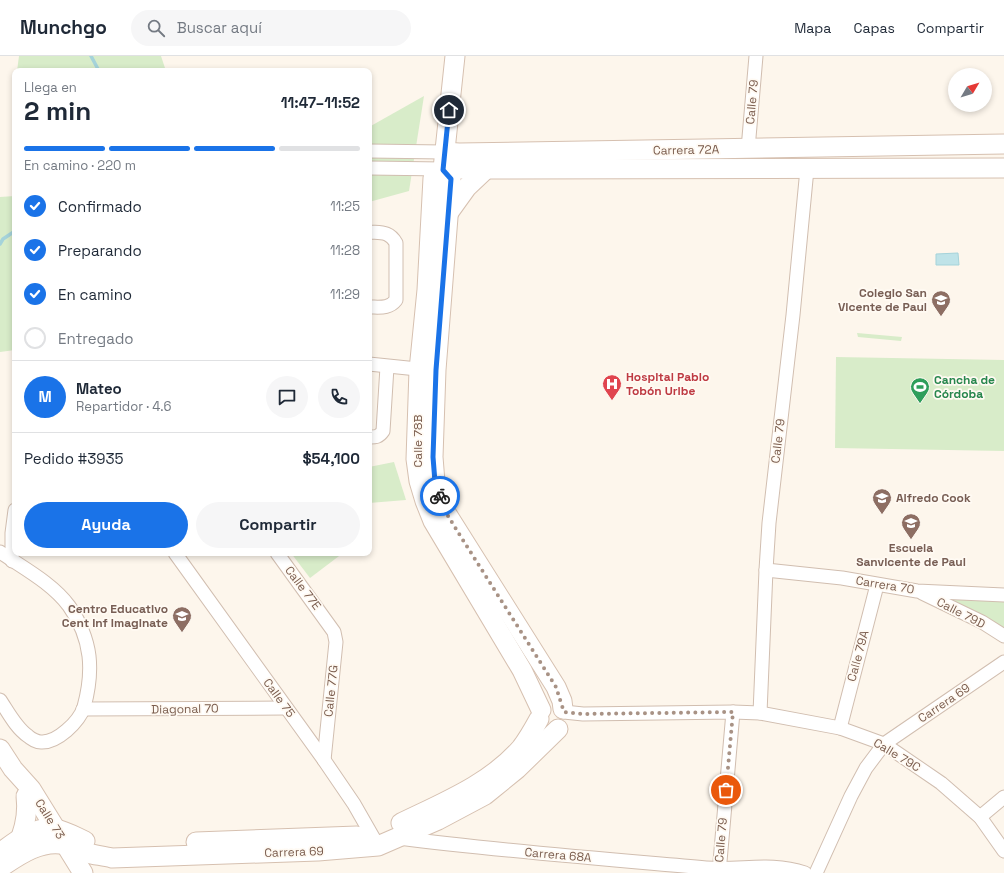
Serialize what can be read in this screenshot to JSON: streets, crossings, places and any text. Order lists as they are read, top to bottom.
{
  "streets": {
    "main road": [
      "Carrera 72A",
      "Calle 78B",
      "Carrera 69",
      "Calle 73"
    ],
    "street": [
      "Calle 79",
      "Carrera 70",
      "Calle 77E",
      "Calle 79D",
      "Calle 79A",
      "Calle 77G",
      "Calle 75",
      "Diagonal 70",
      "Calle 79C",
      "Carrera 68A"
    ]
  },
  "crossings": [
    ["Calle 79", "Carrera 72A"],
    ["Calle 79", "Carrera 70"],
    ["Calle 79", "Calle 79C"],
    ["Calle 79", "Carrera 68A"],
    ["Carrera 72A", "Calle 78B"],
    ["Calle 78B", "Carrera 69"],
    ["Carrera 70", "Calle 79D"],
    ["Carrera 70", "Calle 79A"],
    ["Calle 77E", "Calle 77G"],
    ["Calle 79A", "Calle 79C"],
    ["Calle 77G", "Calle 75"],
    ["Calle 75", "Carrera 69"],
    ["Calle 75", "Diagonal 70"],
    ["Carrera 69", "Calle 79C"],
    ["Carrera 69", "Calle 73"],
    ["Carrera 69", "Carrera 68A"]
  ],
  "places": {
    "school or university": [
      "Colegio San Vicente de Paul",
      "Alfredo Cook",
      "Escuela Sanvicente de Paul",
      "Centro Educativo Cent Inf Imaginate"
    ],
    "hospital": ["Hospital Pablo Tobón Uribe"],
    "sports": ["Cancha de Córdoba"]
  },
  "north": "top right",
  "page": {
    "header": "Munchgo",
    "search": "Buscar aquí",
    "nav": ["Mapa", "Capas", "Compartir"],
    "heading": ["2 min", "Llega en", "11:47–11:52"],
    "panel": [
      "Mateo",
      "Repartidor · 4.6",
      "Pedido #3935",
      "$54,100"
    ],
    "bar": "En camino · 220 m",
    "list": [
      ["Confirmado", "11:25"],
      ["Preparando", "11:28"],
      ["En camino", "11:29"],
      "Entregado"
    ],
    "round": "M",
    "buttons": ["Ayuda", "Compartir"]
  }
}
